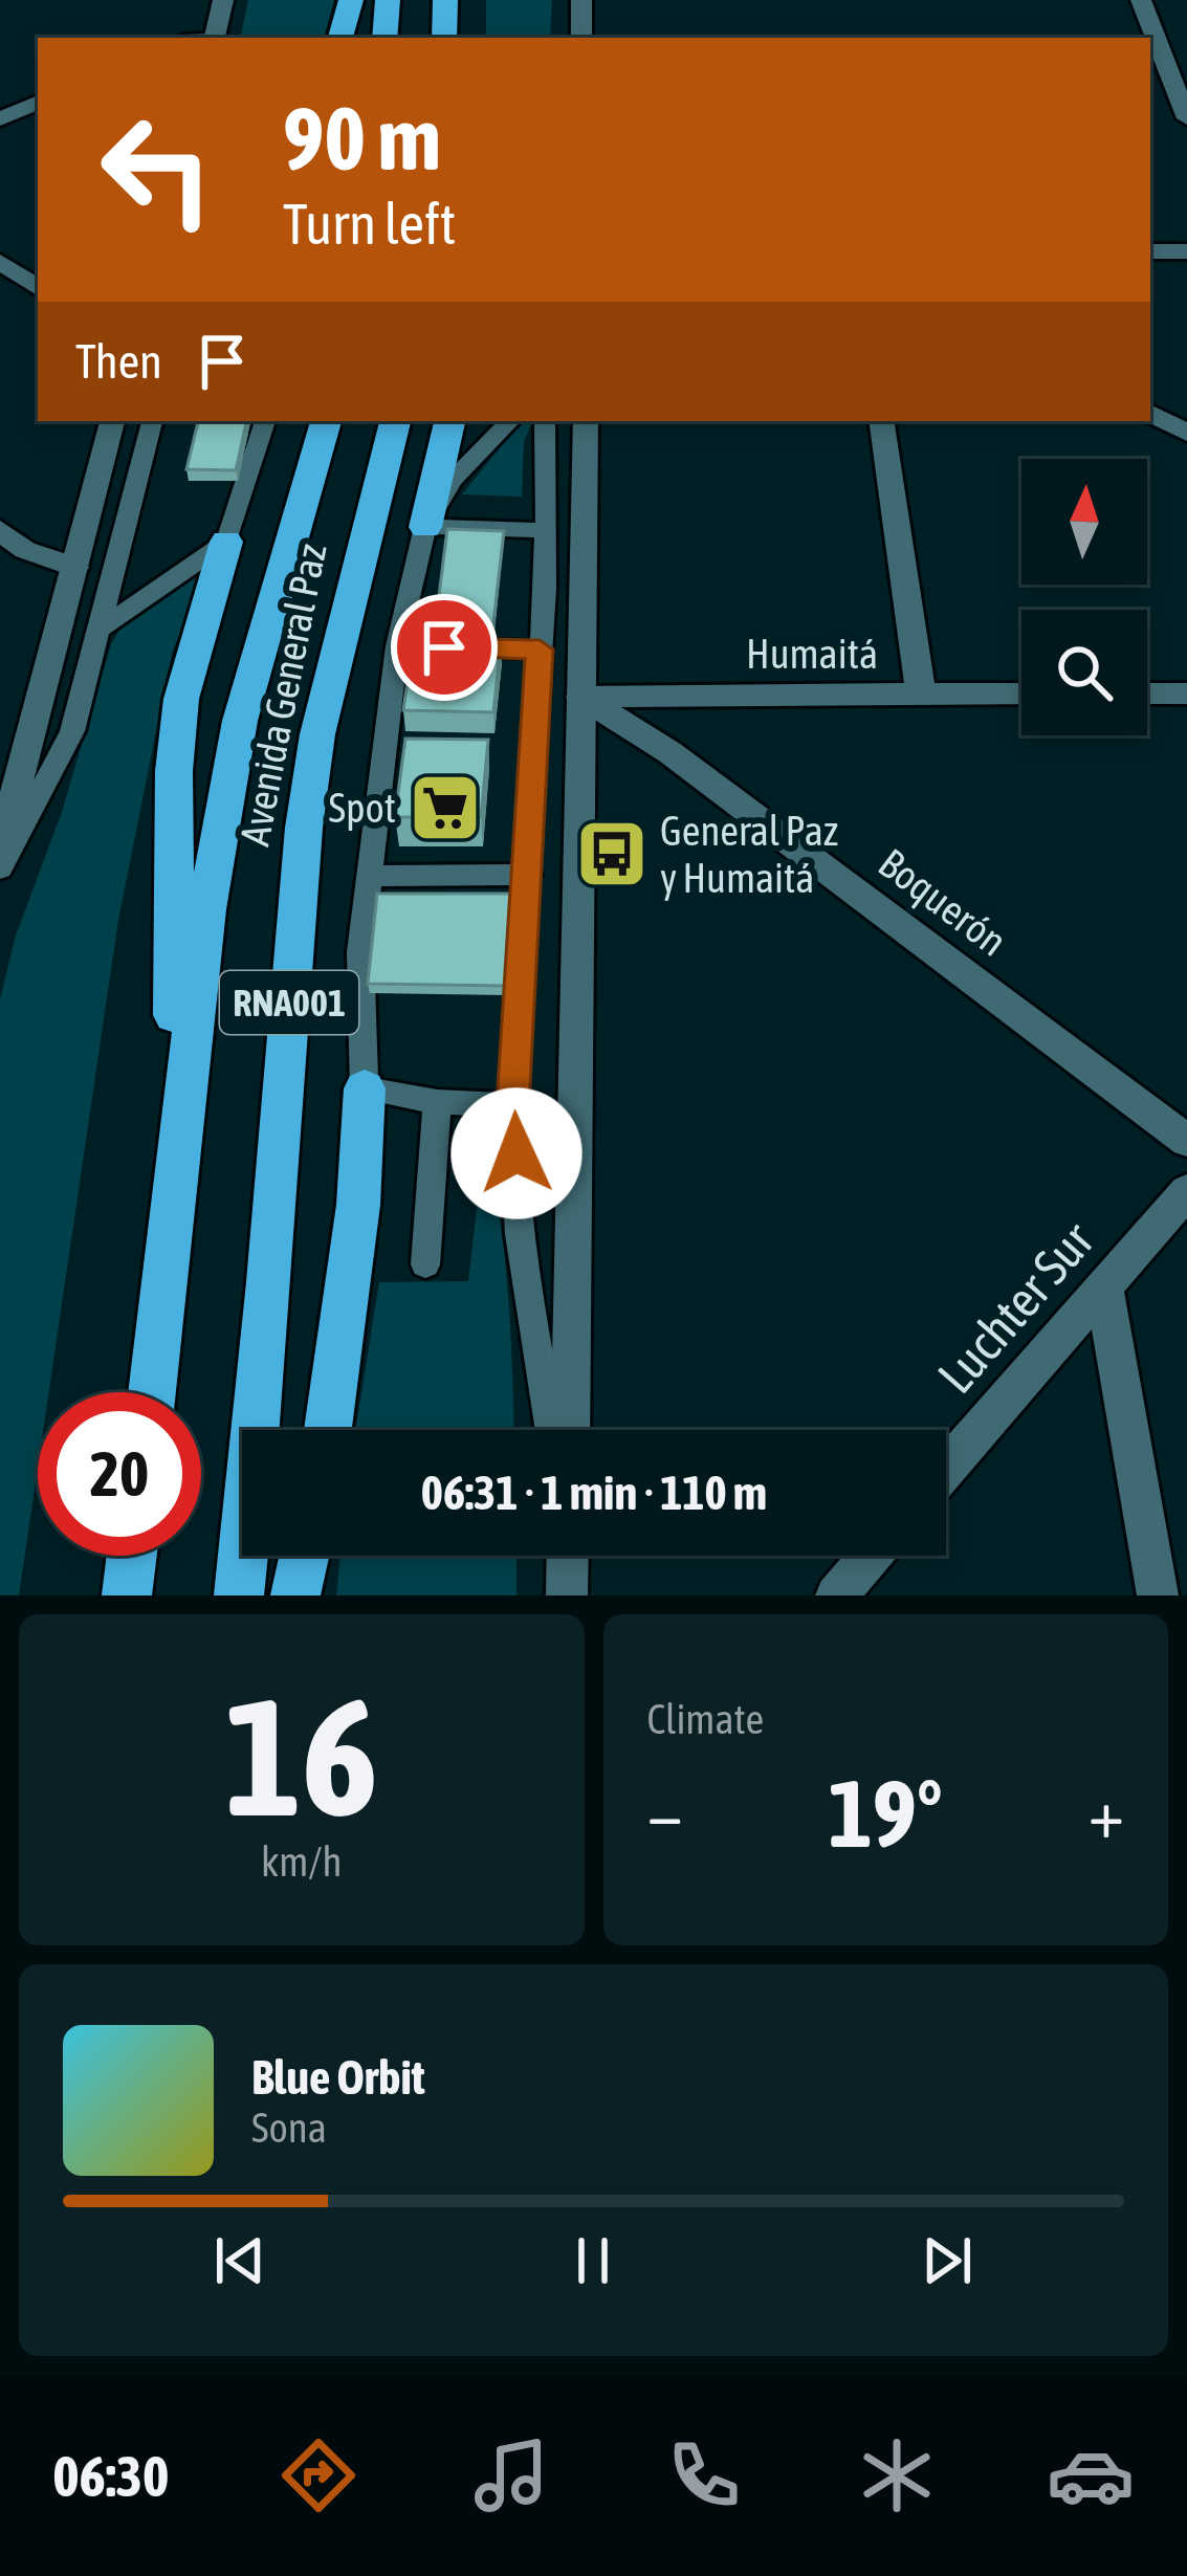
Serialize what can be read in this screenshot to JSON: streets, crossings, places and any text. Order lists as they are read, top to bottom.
{
  "streets": {
    "highway": ["Avenida General Paz", "RNA001"],
    "street": ["Humaitá", "Boquerón", "Luchter Sur"]
  },
  "crossings": [
    ["Humaitá", "Boquerón"]
  ],
  "places": {
    "supermarket": ["Spot"],
    "bus stop": ["General Paz y Humaitá"]
  },
  "north": "top",
  "page": {
    "turn": ["90 m", "Turn left"],
    "then": "Then",
    "limit": "20",
    "trip": "06:31 · 1 min · 110 m",
    "tile": [
      ["16", "km/h"],
      "Climate"
    ],
    "heat": ["−", "19°", "+"],
    "song": ["Blue Orbit", "Sona"],
    "tabs": "06:30"
  }
}
